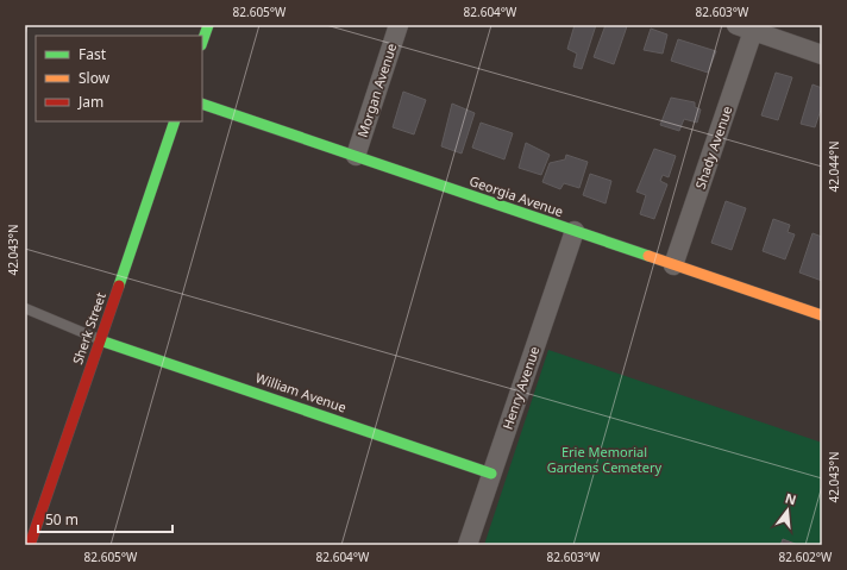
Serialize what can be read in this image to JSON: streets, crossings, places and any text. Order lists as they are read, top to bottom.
{
  "streets": {
    "street": [
      "Morgan Avenue",
      "Shady Avenue",
      "Georgia Avenue",
      "Sherk Street",
      "Henry Avenue",
      "William Avenue"
    ]
  },
  "crossings": [
    ["Morgan Avenue", "Georgia Avenue"],
    ["Shady Avenue", "Georgia Avenue"],
    ["Georgia Avenue", "Henry Avenue"],
    ["Sherk Street", "William Avenue"],
    ["Henry Avenue", "William Avenue"]
  ],
  "parks": ["Erie Memorial Gardens Cemetery"],
  "legend": ["Fast", "Slow", "Jam"],
  "scale_bar": "50 m",
  "north": "top",
  "coordinates": [
    "82.605°W",
    "82.604°W",
    "82.603°W",
    "42.044°N",
    "42.043°N",
    "82.602°W"
  ]
}
